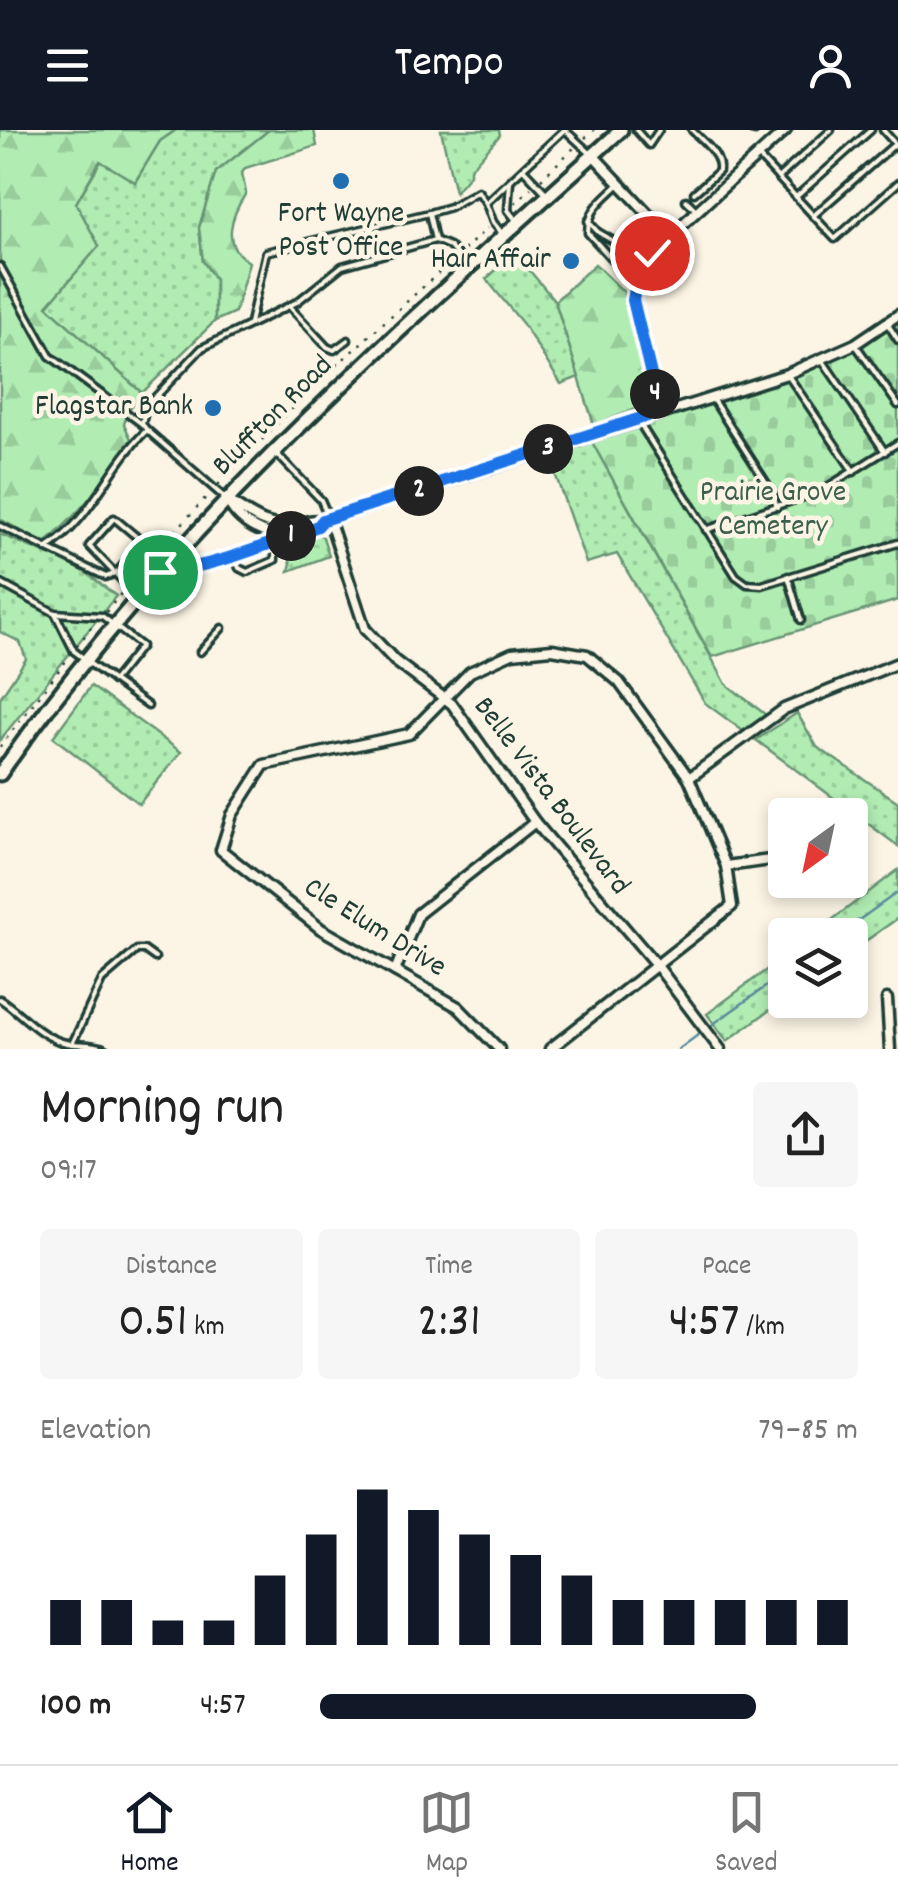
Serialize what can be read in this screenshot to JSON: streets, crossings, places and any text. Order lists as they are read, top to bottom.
{
  "streets": {
    "main road": ["Bluffton Road"],
    "street": ["Belle Vista Boulevard", "Cle Elum Drive"]
  },
  "crossings": [
    ["Belle Vista Boulevard", "Cle Elum Drive"]
  ],
  "parks": ["Prairie Grove Cemetery"],
  "places": ["Fort Wayne Post Office", "Hair Affair", "Flagstar Bank"],
  "north": "bottom left",
  "page": {
    "header": "Tempo",
    "pins": [
      "4",
      "3",
      "2",
      "1"
    ],
    "heading": ["Morning run", "09:17"],
    "stats": [
      ["Distance", "0.51 km"],
      ["Time", "2:31"],
      ["Pace", "4:57 /km"]
    ],
    "chart": ["Elevation", "79–85 m"],
    "list": [
      {
        "name": "100 m",
        "note": "4:57"
      }
    ],
    "tabs": ["Home", "Map", "Saved"]
  }
}
